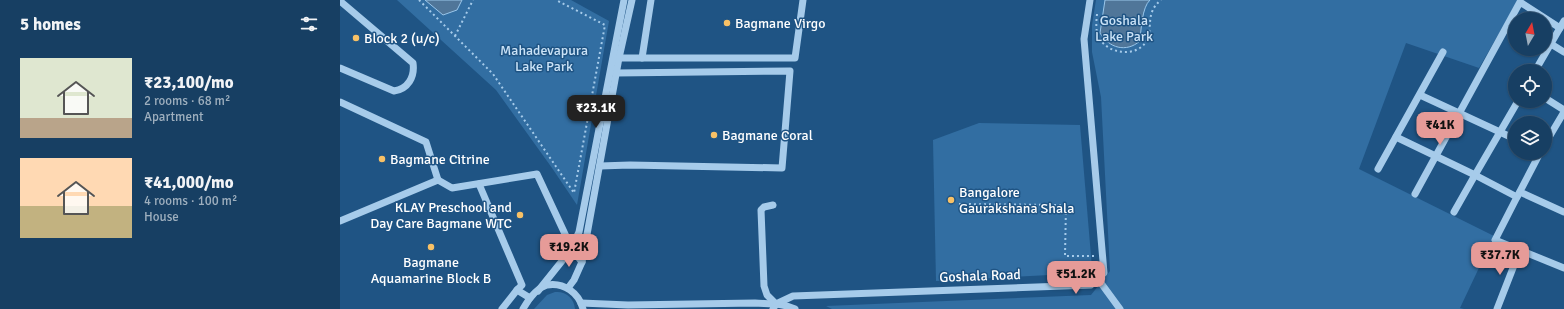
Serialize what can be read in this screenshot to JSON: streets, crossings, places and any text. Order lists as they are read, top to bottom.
{
  "streets": {
    "street": ["Goshala Road"]
  },
  "parks": ["Goshala Lake Park", "Mahadevapura Lake Park"],
  "places": [
    "Bagmane Virgo",
    "Block 2 (u/c)",
    "Bagmane Coral",
    "Bagmane Citrine",
    "Bangalore Gaurakshana Shala",
    "KLAY Preschool and Day Care Bagmane WTC",
    "Bagmane Aquamarine Block B"
  ],
  "north": "top",
  "page": {
    "heading": "5 homes",
    "list": [
      {
        "name": "₹23,100/mo",
        "note": "2 rooms · 68 m² · Apartment"
      },
      {
        "name": "₹41,000/mo",
        "note": "4 rooms · 100 m² · House"
      }
    ],
    "price": [
      "₹23.1K",
      "₹41K",
      "₹19.2K",
      "₹37.7K",
      "₹51.2K"
    ]
  }
}
